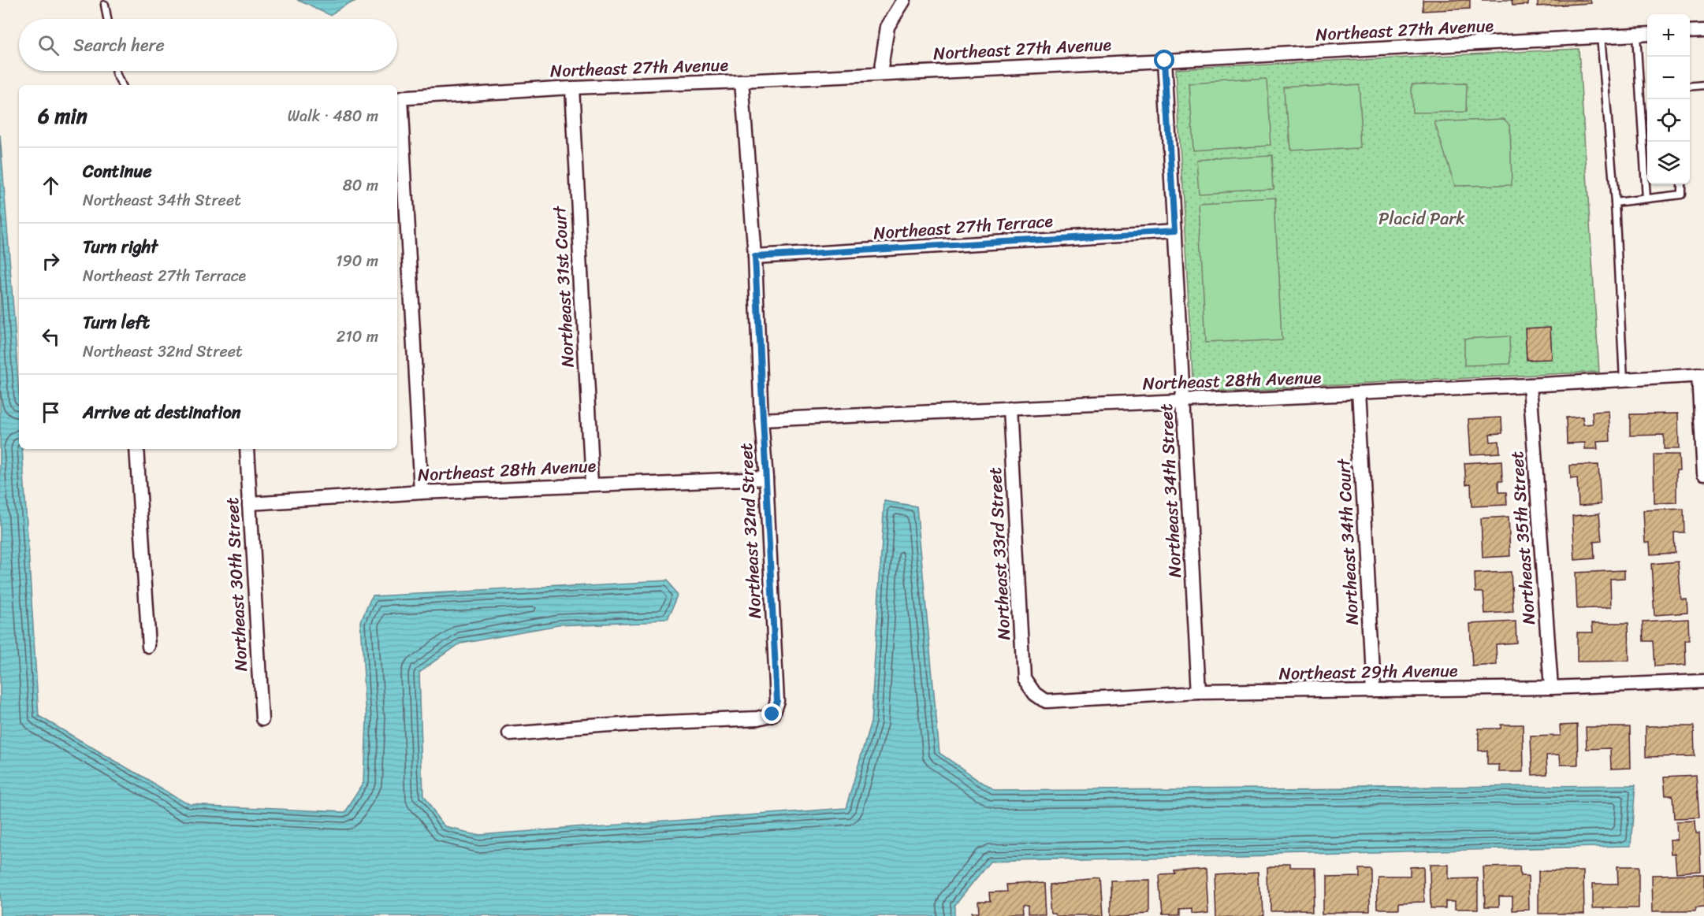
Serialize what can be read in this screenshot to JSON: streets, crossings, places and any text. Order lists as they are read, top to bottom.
{
  "streets": {
    "street": [
      "Northeast 27th Avenue",
      "Northeast 27th Terrace",
      "Northeast 31st Court",
      "Northeast 28th Avenue",
      "Northeast 34th Street",
      "Northeast 32nd Street",
      "Northeast 35th Street",
      "Northeast 34th Court",
      "Northeast 33rd Street",
      "Northeast 30th Street",
      "Northeast 29th Avenue"
    ]
  },
  "crossings": [
    ["Northeast 27th Avenue", "Northeast 31st Court"],
    ["Northeast 27th Avenue", "Northeast 34th Street"],
    ["Northeast 27th Avenue", "Northeast 32nd Street"],
    ["Northeast 27th Terrace", "Northeast 34th Street"],
    ["Northeast 27th Terrace", "Northeast 32nd Street"],
    ["Northeast 31st Court", "Northeast 28th Avenue"],
    ["Northeast 28th Avenue", "Northeast 34th Street"],
    ["Northeast 28th Avenue", "Northeast 32nd Street"],
    ["Northeast 28th Avenue", "Northeast 35th Street"],
    ["Northeast 28th Avenue", "Northeast 34th Court"],
    ["Northeast 28th Avenue", "Northeast 33rd Street"],
    ["Northeast 28th Avenue", "Northeast 30th Street"],
    ["Northeast 34th Street", "Northeast 29th Avenue"],
    ["Northeast 35th Street", "Northeast 29th Avenue"],
    ["Northeast 34th Court", "Northeast 29th Avenue"],
    ["Northeast 33rd Street", "Northeast 29th Avenue"]
  ],
  "parks": ["Placid Park"],
  "page": {
    "map_buttons": ["+", "−"],
    "search": "Search here",
    "heading": ["6 min", "Walk · 480 m"],
    "list": [
      ["Continue", "Northeast 34th Street", "80 m"],
      ["Turn right", "Northeast 27th Terrace", "190 m"],
      ["Turn left", "Northeast 32nd Street", "210 m"],
      "Arrive at destination"
    ]
  }
}
